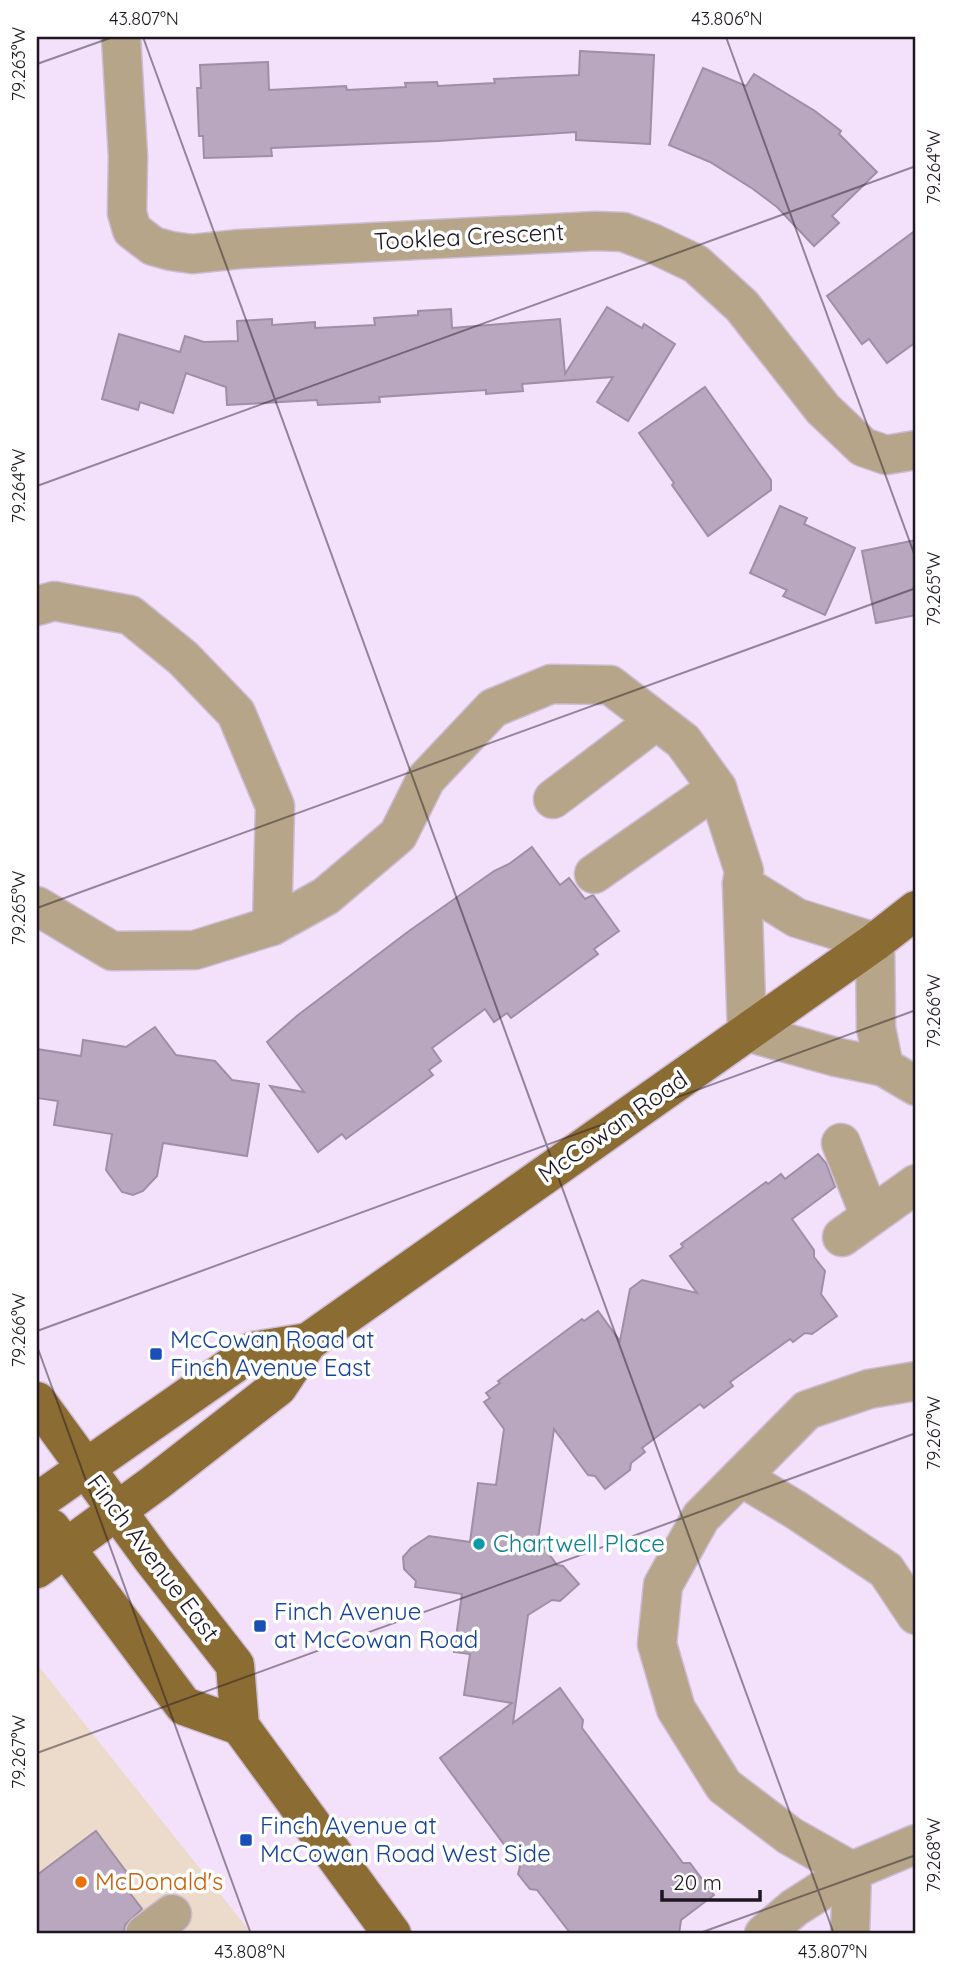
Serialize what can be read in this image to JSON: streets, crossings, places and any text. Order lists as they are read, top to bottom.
{
  "streets": {
    "main road": ["McCowan Road", "Finch Avenue East"],
    "street": ["Tooklea Crescent"]
  },
  "crossings": [
    ["McCowan Road", "Finch Avenue East"]
  ],
  "places": {
    "transit": ["McCowan Road at Finch Avenue East", "Finch Avenue at McCowan Road", "Finch Avenue at McCowan Road West Side"],
    "other": ["Chartwell Place", "McDonald's"]
  },
  "scale_bar": "20 m",
  "coordinates": [
    "43.807°N",
    "43.806°N",
    "79.263°W",
    "79.264°W",
    "79.265°W",
    "79.266°W",
    "79.267°W",
    "79.268°W",
    "43.808°N"
  ]
}
